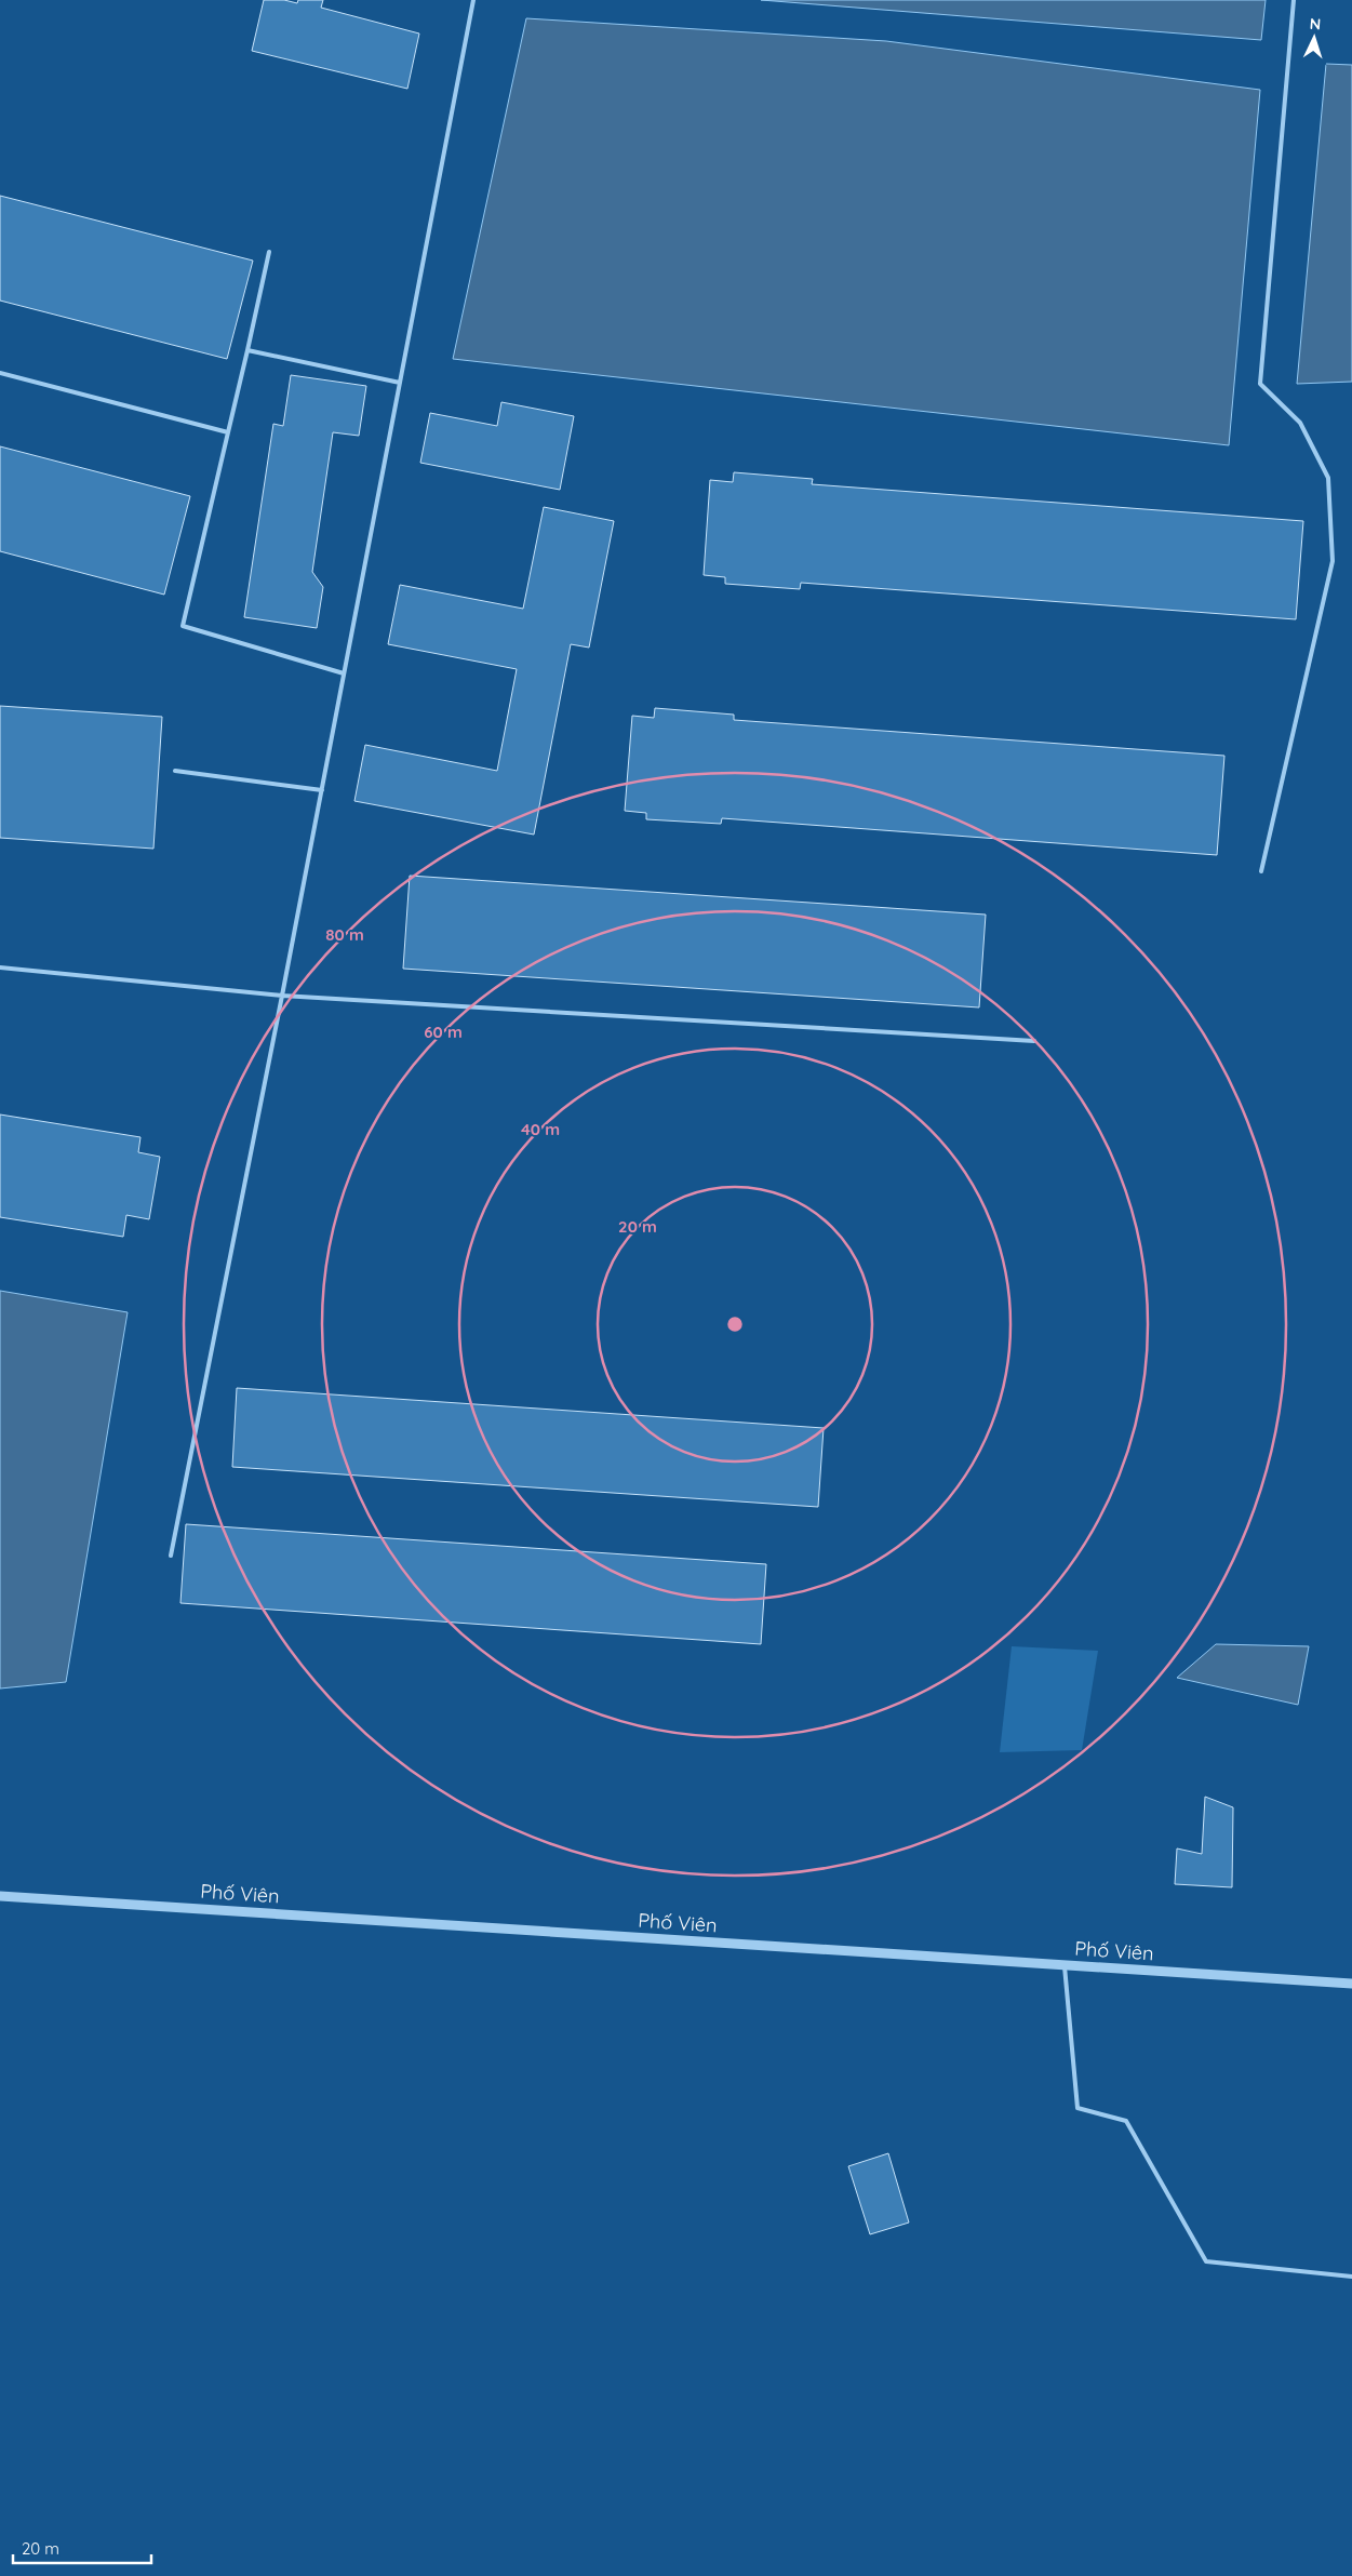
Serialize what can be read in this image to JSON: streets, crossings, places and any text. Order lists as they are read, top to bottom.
{
  "streets": {
    "street": ["Phố Viên"]
  },
  "scale_bar": "20 m",
  "north": "top",
  "rings": [
    "80 m",
    "60 m",
    "40 m",
    "20 m"
  ]
}
